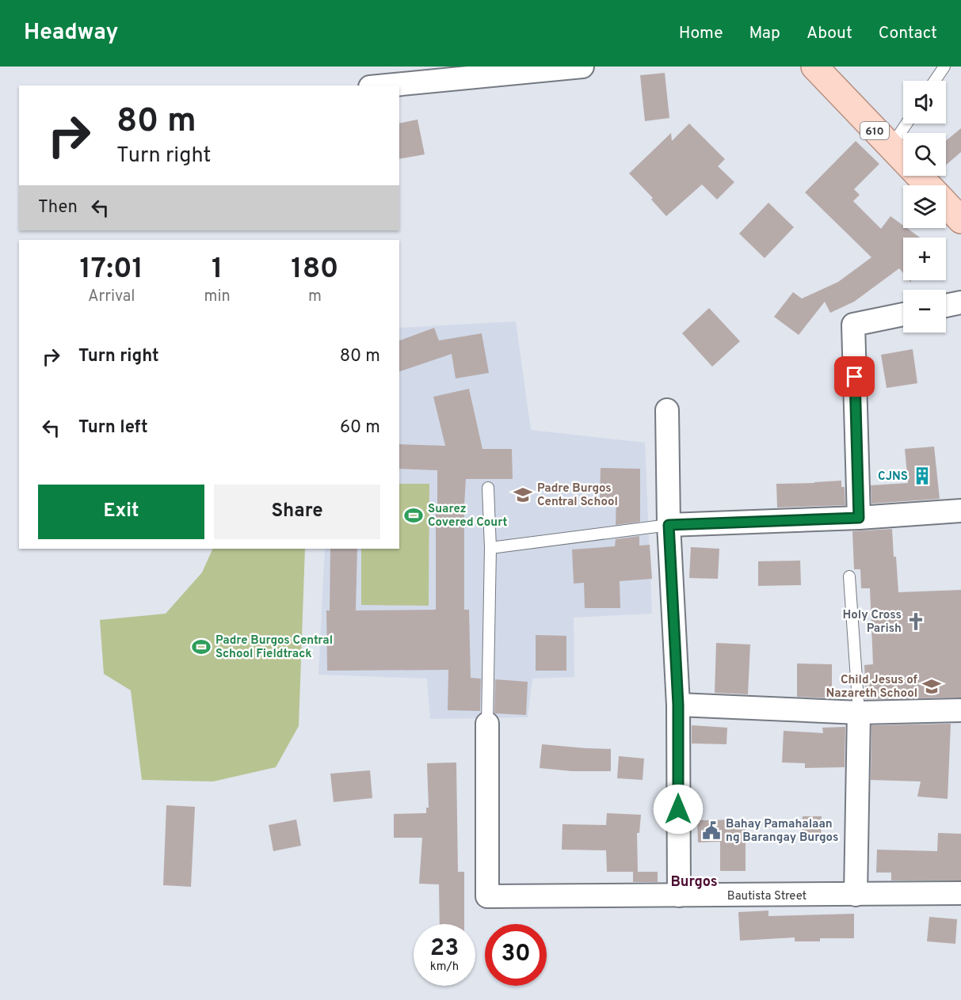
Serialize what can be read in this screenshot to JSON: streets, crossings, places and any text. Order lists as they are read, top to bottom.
{
  "streets": {
    "main road": ["610"],
    "street": ["Bautista Street"]
  },
  "districts": ["Burgos"],
  "places": {
    "building": ["CJNS"],
    "school or university": ["Padre Burgos Central School", "Child Jesus of Nazareth School"],
    "sports": ["Suarez Covered Court", "Padre Burgos Central School Fieldtrack"],
    "church": ["Holy Cross Parish"],
    "public building": ["Bahay Pamahalaan ng Barangay Burgos"]
  },
  "page": {
    "header": "Headway",
    "nav": [
      "Home",
      "Map",
      "About",
      "Contact"
    ],
    "map_buttons": ["+", "−"],
    "turn": ["80 m", "Turn right"],
    "then": "Then",
    "eta": [
      "17:01",
      "Arrival",
      "1",
      "min",
      "180",
      "m"
    ],
    "list": [
      {
        "name": "Turn right",
        "value": "80 m"
      },
      {
        "name": "Turn left",
        "value": "60 m"
      }
    ],
    "buttons": ["Exit", "Share"],
    "speed": "23 km/h",
    "limit": "30"
  }
}
